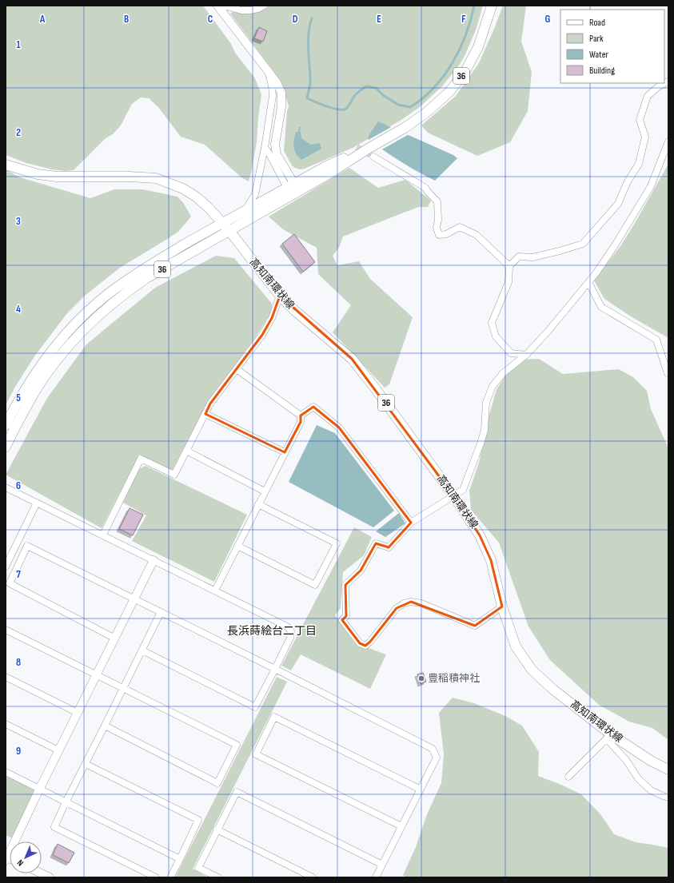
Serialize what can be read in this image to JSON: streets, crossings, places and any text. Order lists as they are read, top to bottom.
{
  "streets": {
    "main road": ["36", "高知南環状線"]
  },
  "crossings": [
    ["36", "高知南環状線"]
  ],
  "districts": ["長浜蒔絵台二丁目"],
  "places": ["豊稲積神社"],
  "legend": [
    "Road",
    "Park",
    "Water",
    "Building"
  ],
  "north": "bottom left",
  "grid": {
    "columns": [
      "A",
      "B",
      "C",
      "D",
      "E",
      "F",
      "G"
    ],
    "rows": [
      "1",
      "2",
      "3",
      "4",
      "5",
      "6",
      "7",
      "8",
      "9"
    ]
  }
}
